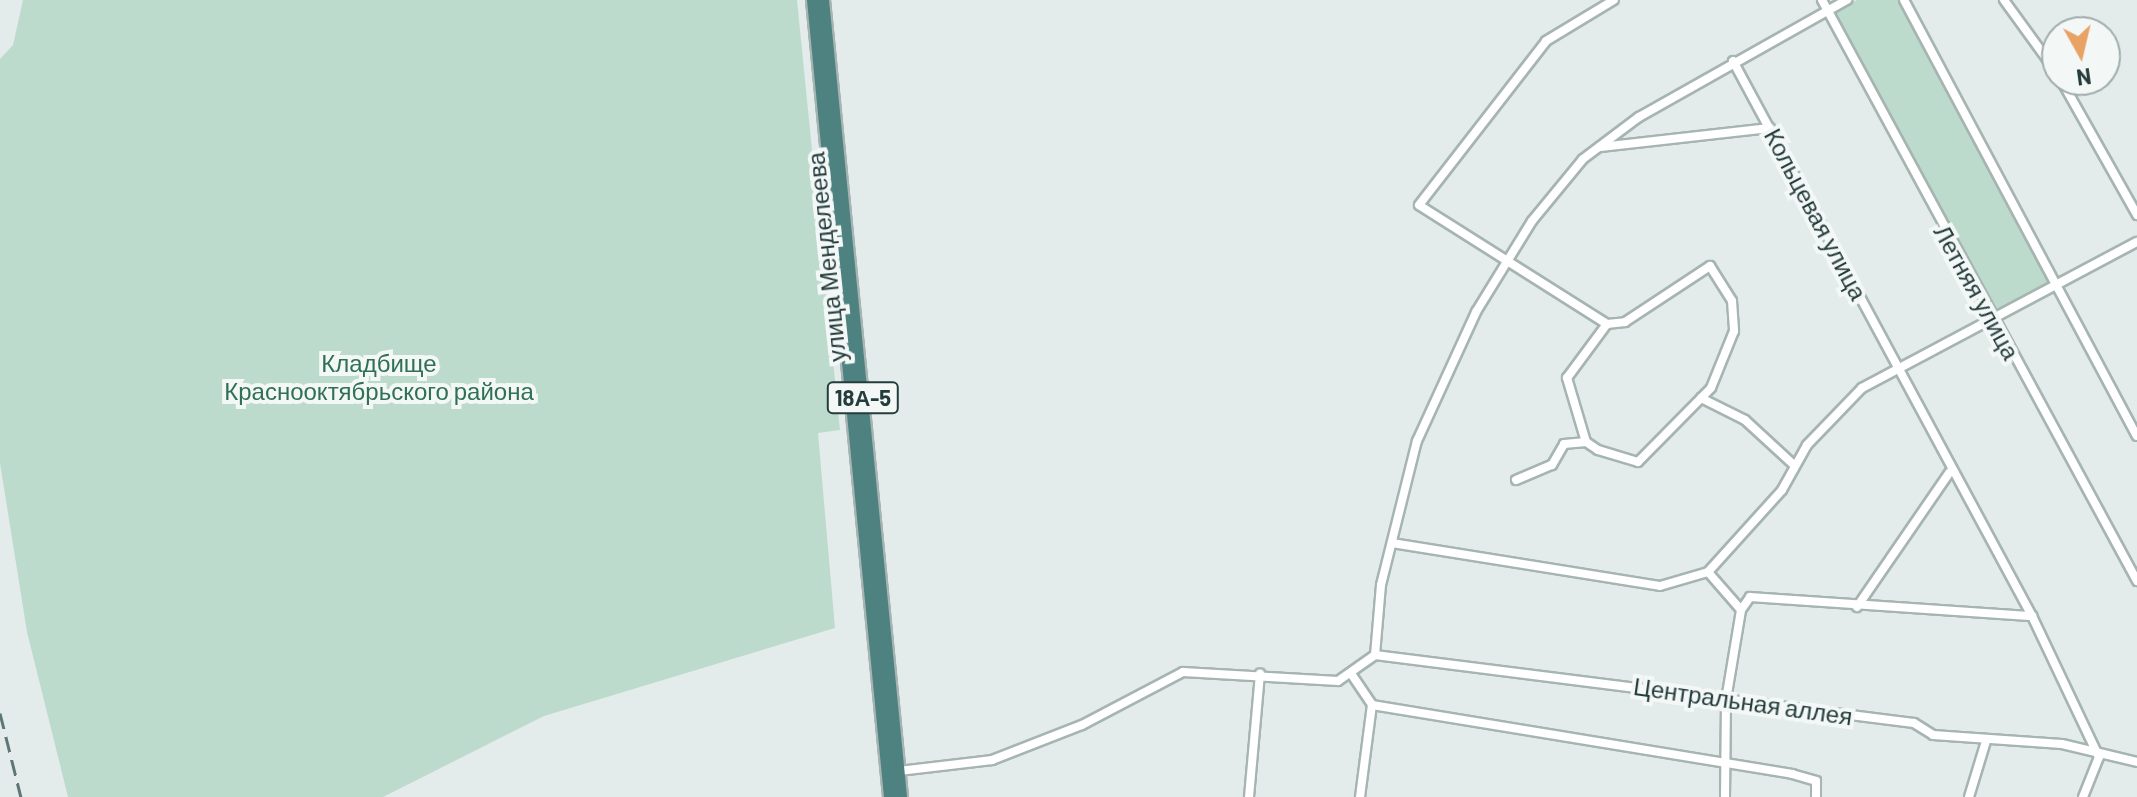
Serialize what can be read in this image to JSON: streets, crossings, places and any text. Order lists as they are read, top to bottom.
{
  "streets": {
    "highway": ["улица Менделеева", "18А-5"],
    "street": ["Кольцевая улица", "Летняя улица", "Центральная аллея"]
  },
  "crossings": [
    ["Кольцевая улица", "Центральная аллея"]
  ],
  "parks": ["Кладбище Краснооктябрьского района"],
  "north": "bottom"
}
